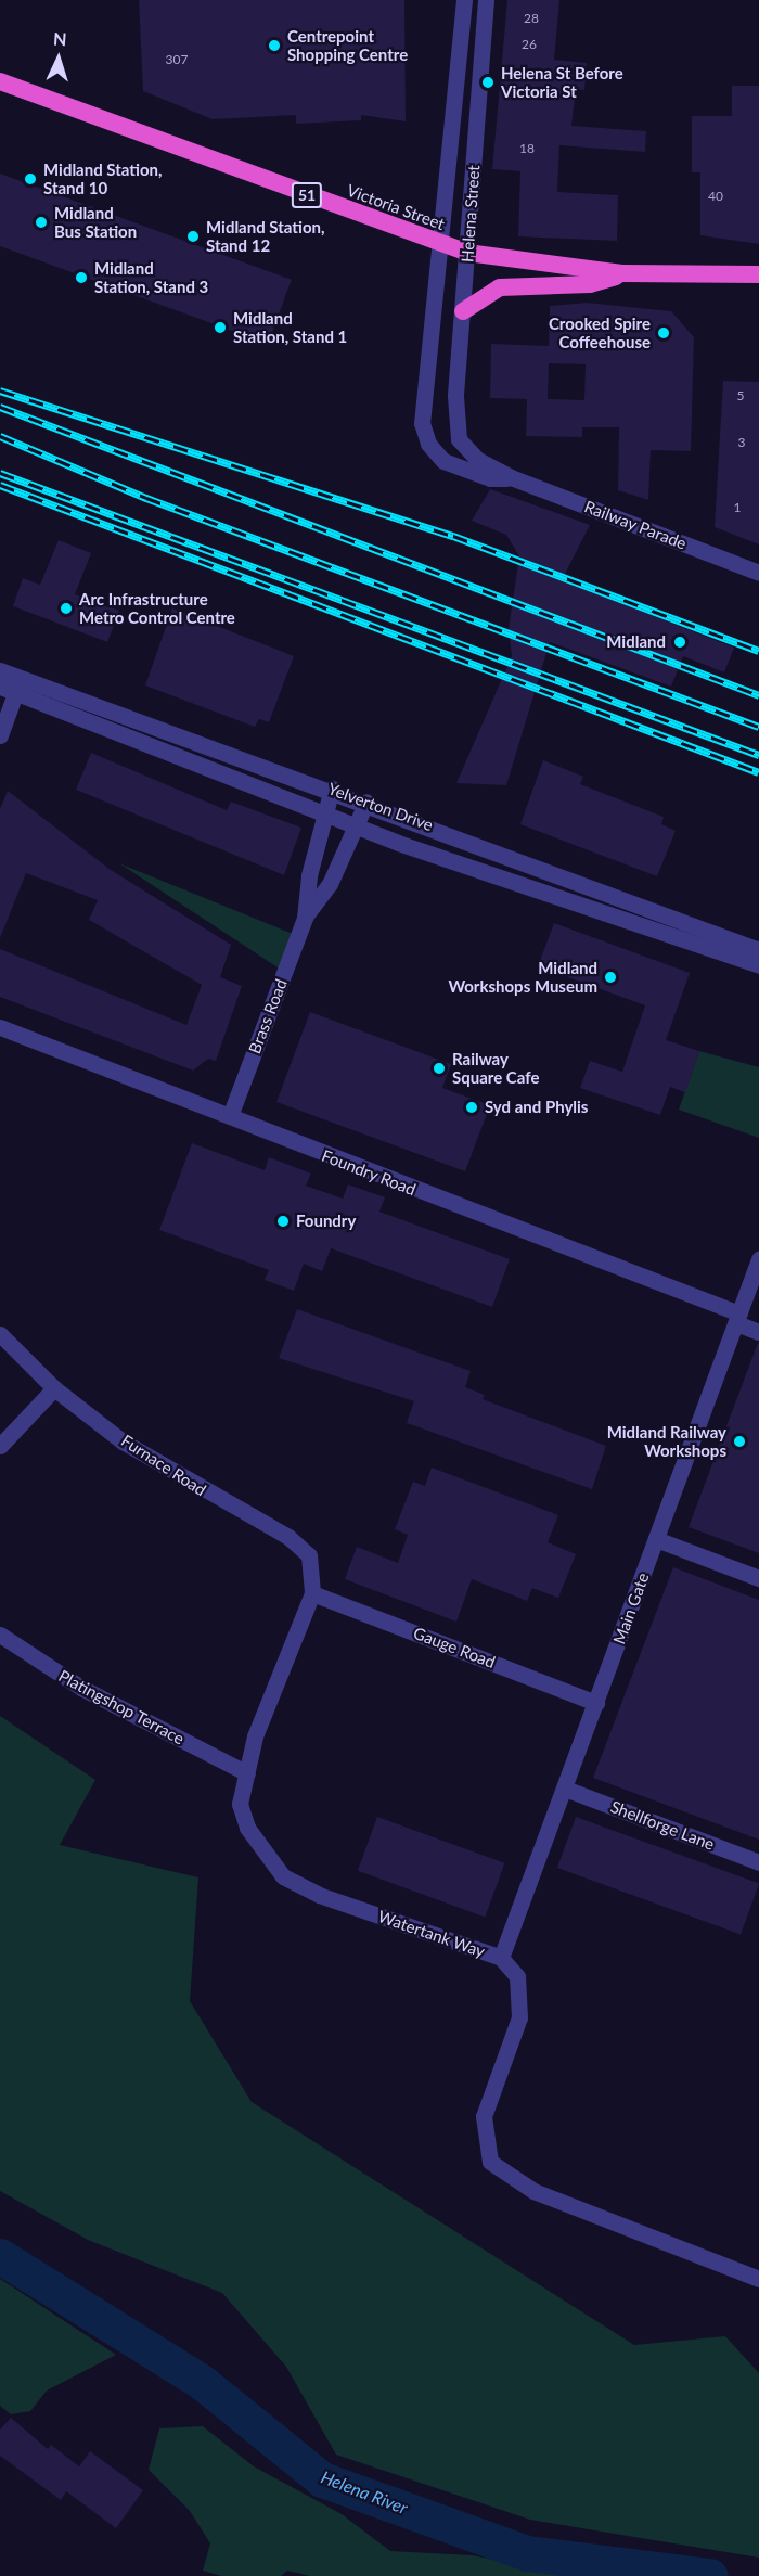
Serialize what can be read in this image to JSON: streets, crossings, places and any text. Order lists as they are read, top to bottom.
{
  "streets": {
    "highway": ["51", "Victoria Street"],
    "street": [
      "Helena Street",
      "Railway Parade",
      "Yelverton Drive",
      "Brass Road",
      "Foundry Road",
      "Furnace Road",
      "Main Gate",
      "Gauge Road",
      "Platingshop Terrace",
      "Shellforge Lane",
      "Watertank Way"
    ]
  },
  "crossings": [
    ["Victoria Street", "Helena Street"],
    ["Helena Street", "Railway Parade"],
    ["Yelverton Drive", "Brass Road"],
    ["Brass Road", "Foundry Road"],
    ["Foundry Road", "Main Gate"],
    ["Furnace Road", "Gauge Road"],
    ["Furnace Road", "Watertank Way"],
    ["Main Gate", "Gauge Road"],
    ["Main Gate", "Shellforge Lane"],
    ["Main Gate", "Watertank Way"],
    ["Gauge Road", "Watertank Way"],
    ["Platingshop Terrace", "Watertank Way"]
  ],
  "water": ["Helena River"],
  "places": [
    "Centrepoint Shopping Centre",
    "Helena St Before Victoria St",
    "Midland Station, Stand 10",
    "Midland Bus Station",
    "Midland Station, Stand 12",
    "Midland Station, Stand 3",
    "Midland Station, Stand 1",
    "Crooked Spire Coffeehouse",
    "Arc Infrastructure Metro Control Centre",
    "Midland",
    "Midland Workshops Museum",
    "Railway Square Cafe",
    "Syd and Phylis",
    "Foundry",
    "Midland Railway Workshops"
  ],
  "house_numbers": [
    "28",
    "26",
    "307",
    "18",
    "40",
    "5",
    "3",
    "1"
  ],
  "north": "top"
}
